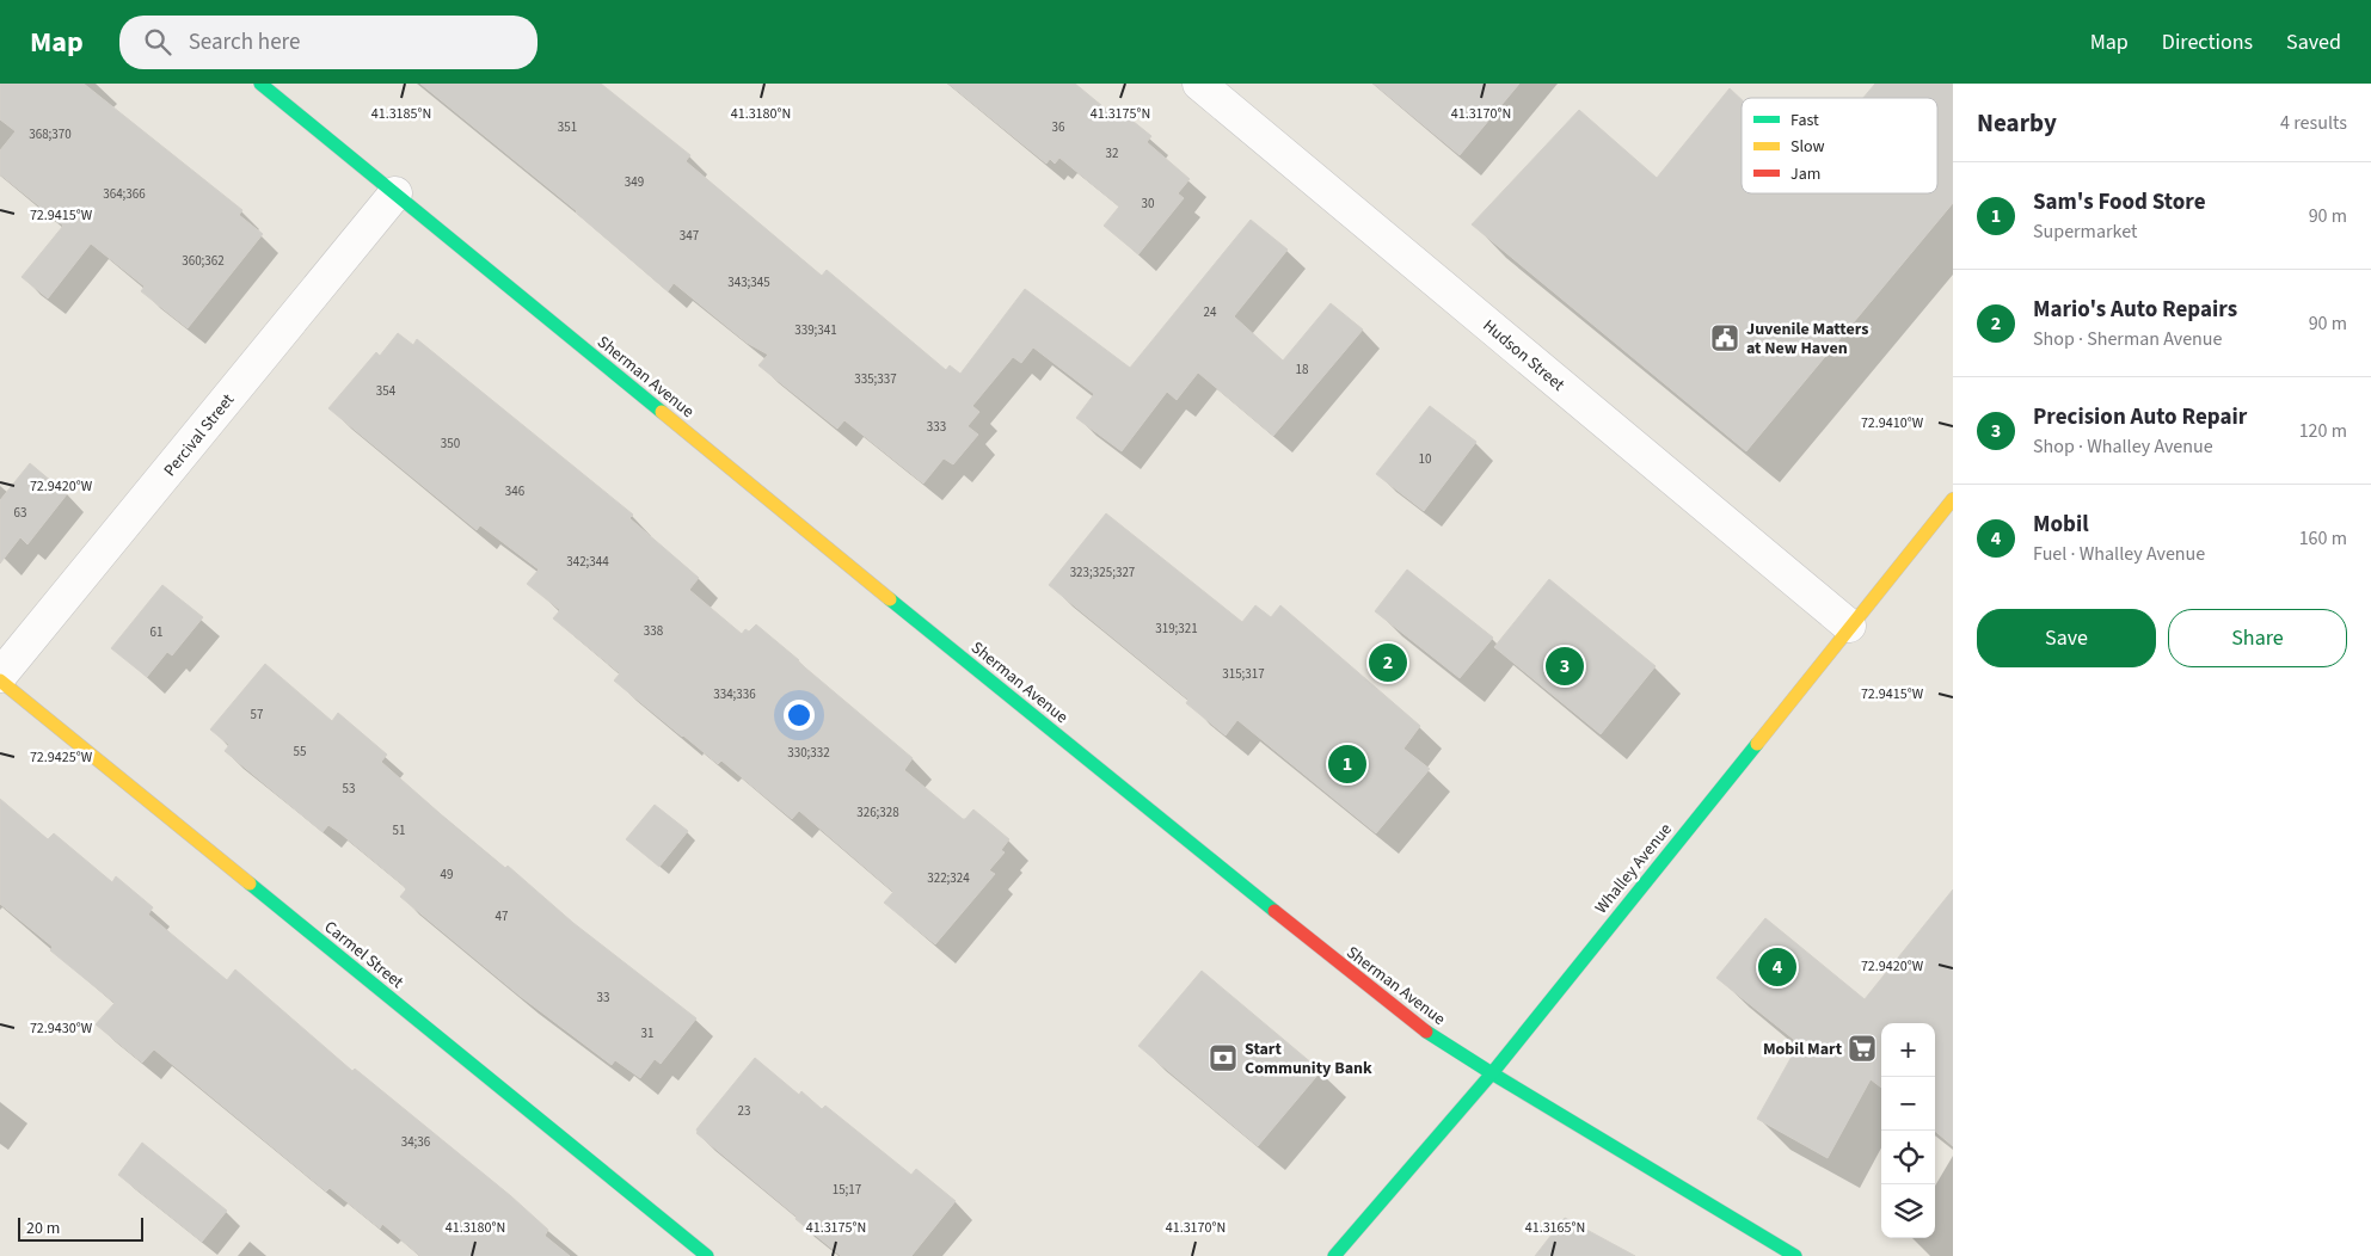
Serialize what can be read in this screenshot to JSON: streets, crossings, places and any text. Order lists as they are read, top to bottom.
{
  "streets": {
    "main road": ["Sherman Avenue", "Whalley Avenue", "Carmel Street"],
    "street": ["Hudson Street", "Percival Street"]
  },
  "crossings": [
    ["Hudson Street", "Whalley Avenue"],
    ["Sherman Avenue", "Percival Street"],
    ["Sherman Avenue", "Whalley Avenue"]
  ],
  "places": {
    "public building": ["Juvenile Matters at New Haven"],
    "supermarket": ["Mobil Mart"],
    "bank": ["Start Community Bank"]
  },
  "house_numbers": [
    "351",
    "36",
    "368;370",
    "32",
    "349",
    "364;366",
    "30",
    "347",
    "360;362",
    "343;345",
    "24",
    "339;341",
    "18",
    "335;337",
    "354",
    "333",
    "350",
    "10",
    "346",
    "63",
    "342;344",
    "323;325;327",
    "319;321",
    "338",
    "61",
    "315;317",
    "334;336",
    "57",
    "55",
    "330;332",
    "53",
    "326;328",
    "51",
    "49",
    "322;324",
    "47",
    "33",
    "31",
    "23",
    "34;36",
    "15;17"
  ],
  "legend": ["Fast", "Slow", "Jam"],
  "scale_bar": "20 m",
  "page": {
    "header": "Map",
    "search": "Search here",
    "nav": ["Map", "Directions", "Saved"],
    "heading": ["Nearby", "4 results"],
    "list": [
      {
        "mark": "1",
        "name": "Sam's Food Store",
        "note": "Supermarket",
        "value": "90 m"
      },
      {
        "mark": "2",
        "name": "Mario's Auto Repairs",
        "note": "Shop · Sherman Avenue",
        "value": "90 m"
      },
      {
        "mark": "3",
        "name": "Precision Auto Repair",
        "note": "Shop · Whalley Avenue",
        "value": "120 m"
      },
      {
        "mark": "4",
        "name": "Mobil",
        "note": "Fuel · Whalley Avenue",
        "value": "160 m"
      }
    ],
    "buttons": ["Save", "Share"],
    "pins": [
      "2",
      "3",
      "1",
      "4"
    ],
    "map_buttons": ["+", "−"],
    "scale": "20 m"
  },
  "coordinates": [
    "41.3185°N",
    "41.3180°N",
    "41.3175°N",
    "41.3170°N",
    "72.9415°W",
    "72.9410°W",
    "72.9420°W",
    "72.9425°W",
    "72.9430°W",
    "41.3165°N"
  ]
}
